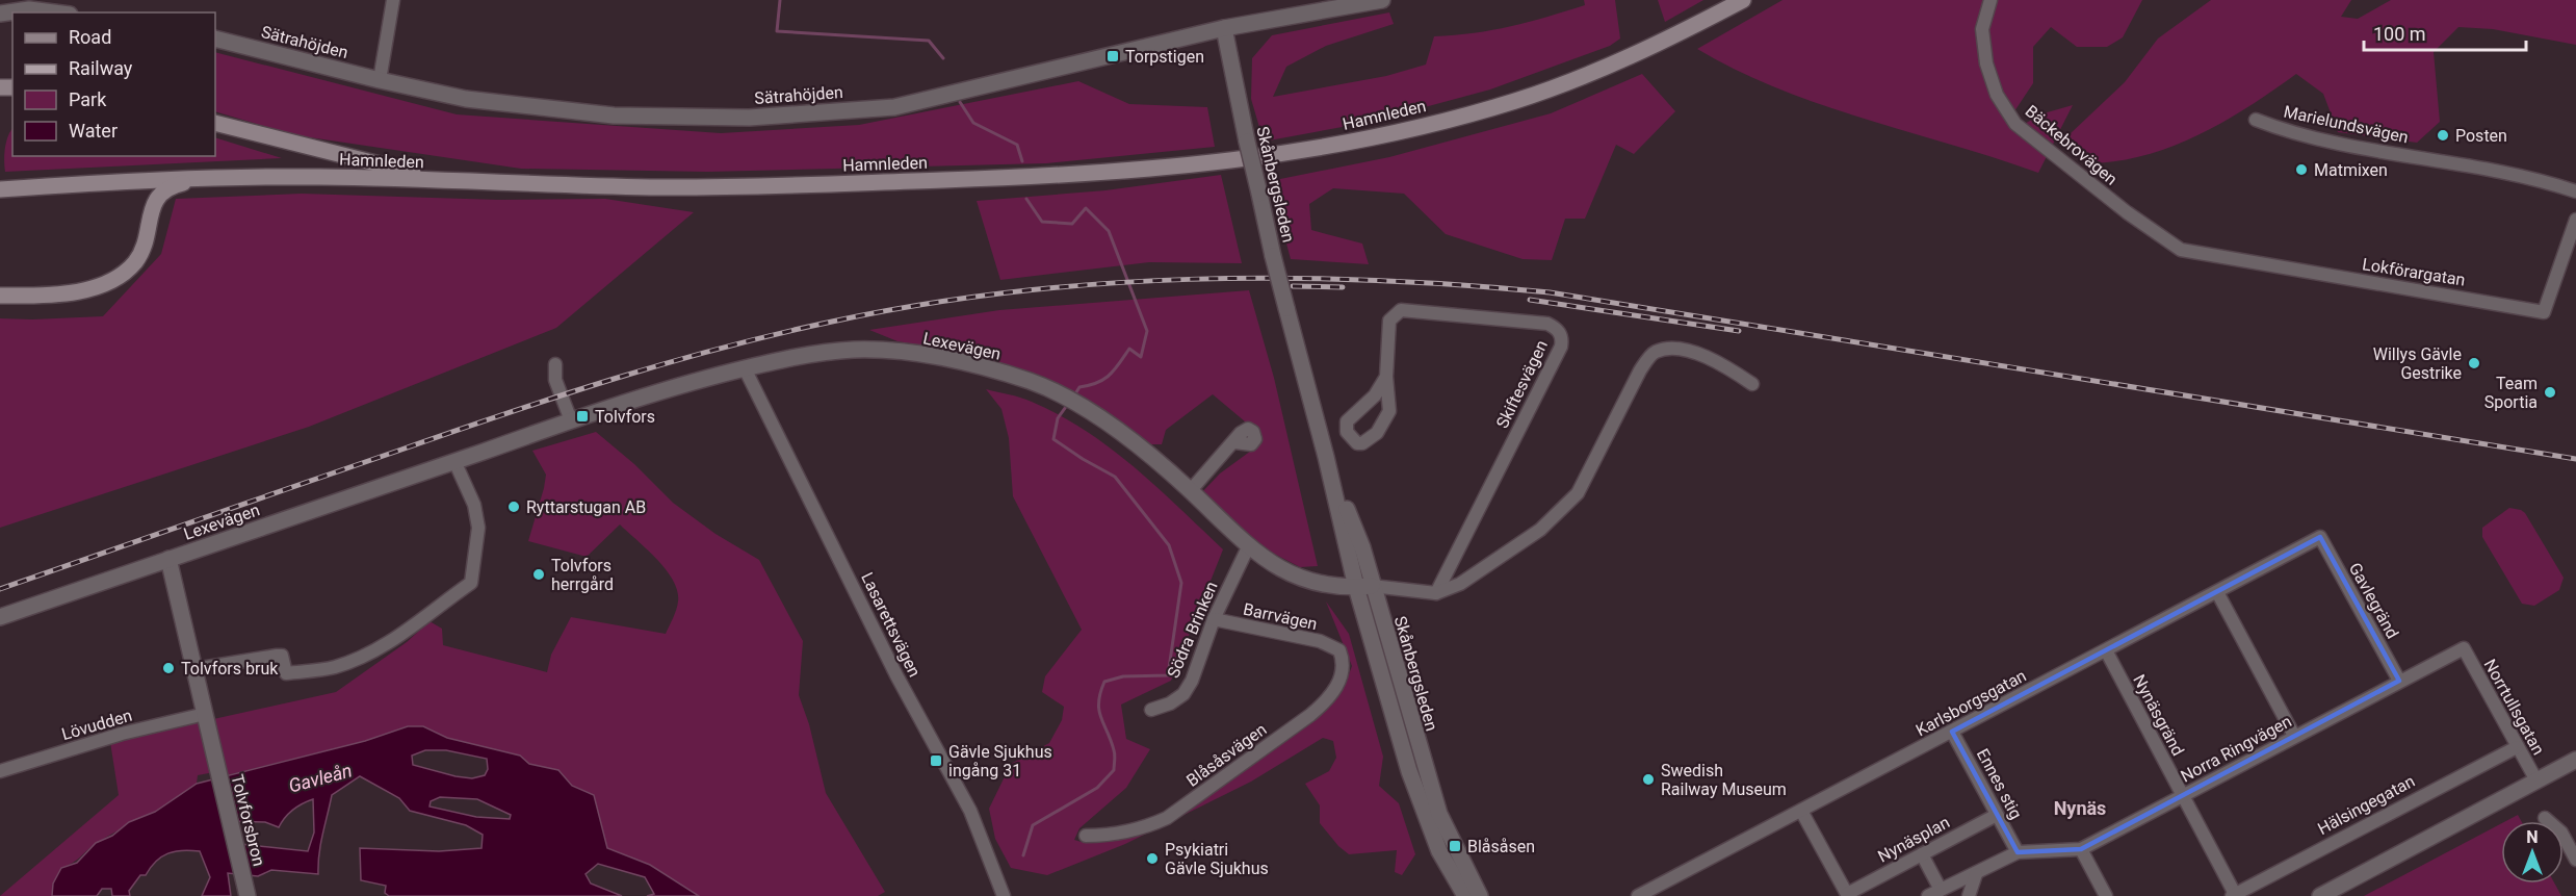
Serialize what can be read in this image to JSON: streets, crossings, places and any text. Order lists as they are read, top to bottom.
{
  "streets": {
    "main road": ["Hamnleden"],
    "street": [
      "Sätrahöjden",
      "Marielundsvägen",
      "Bäckebrovägen",
      "Skånbergsleden",
      "Lokförargatan",
      "Lexevägen",
      "Skiftesvägen",
      "Gavlegränd",
      "Barrvägen",
      "Lasarettsvägen",
      "Södra Brinken",
      "Karlsborgsgatan",
      "Norrtullsgatan",
      "Nynäsgränd",
      "Lövudden",
      "Norra Ringvägen",
      "Blåsåsvägen",
      "Ennes stig",
      "Hälsingegatan",
      "Tolvforsbron",
      "Nynäsplan"
    ]
  },
  "crossings": [
    ["Sätrahöjden", "Skånbergsleden"],
    ["Bäckebrovägen", "Lokförargatan"],
    ["Skånbergsleden", "Lexevägen"],
    ["Lexevägen", "Lasarettsvägen"],
    ["Lexevägen", "Södra Brinken"],
    ["Lexevägen", "Tolvforsbron"],
    ["Gavlegränd", "Karlsborgsgatan"],
    ["Gavlegränd", "Norra Ringvägen"],
    ["Barrvägen", "Södra Brinken"],
    ["Barrvägen", "Blåsåsvägen"],
    ["Karlsborgsgatan", "Nynäsgränd"],
    ["Karlsborgsgatan", "Ennes stig"],
    ["Norrtullsgatan", "Norra Ringvägen"],
    ["Norrtullsgatan", "Hälsingegatan"],
    ["Nynäsgränd", "Norra Ringvägen"],
    ["Nynäsgränd", "Hälsingegatan"],
    ["Lövudden", "Tolvforsbron"],
    ["Norra Ringvägen", "Ennes stig"],
    ["Ennes stig", "Nynäsplan"]
  ],
  "districts": ["Nynäs"],
  "water": ["Gavleån"],
  "places": {
    "transit": [
      "Torpstigen",
      "Tolvfors",
      "Gävle Sjukhus ingång 31",
      "Blåsåsen"
    ],
    "other": [
      "Posten",
      "Matmixen",
      "Willys Gävle Gestrike",
      "Team Sportia",
      "Ryttarstugan AB",
      "Tolvfors herrgård",
      "Tolvfors bruk",
      "Swedish Railway Museum",
      "Psykiatri Gävle Sjukhus"
    ]
  },
  "legend": [
    "Road",
    "Railway",
    "Park",
    "Water"
  ],
  "scale_bar": "100 m",
  "north": "top"
}
